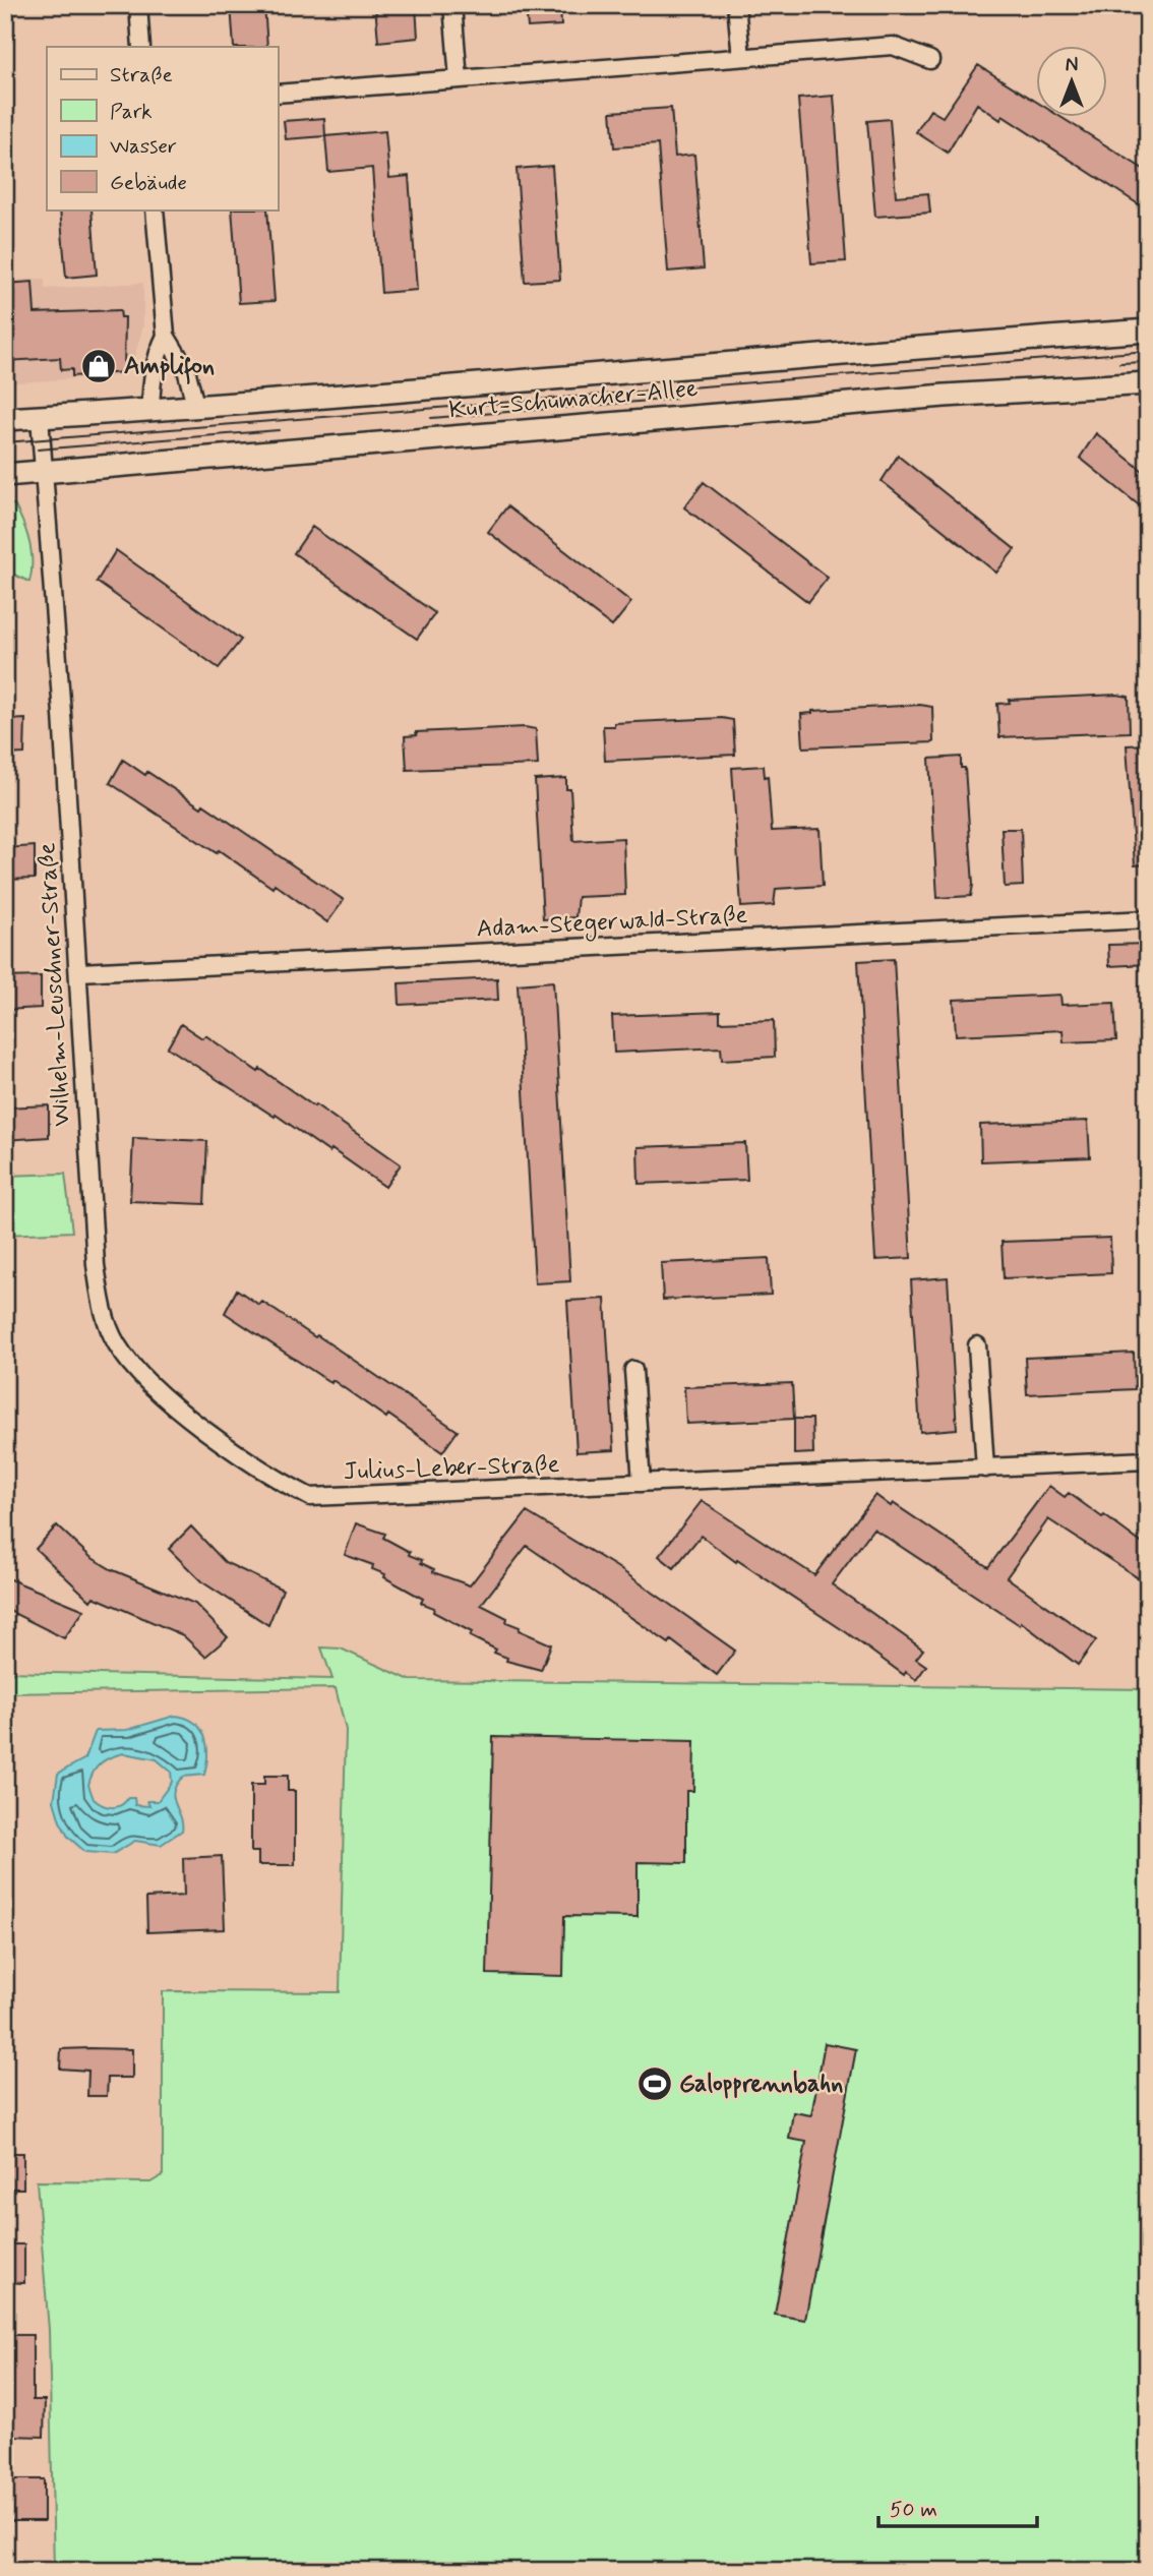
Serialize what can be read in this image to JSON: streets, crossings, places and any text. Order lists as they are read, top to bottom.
{
  "streets": {
    "street": [
      "Kurt-Schumacher-Allee",
      "Adam-Stegerwald-Straße",
      "Wilhelm-Leuschner-Straße",
      "Julius-Leber-Straße"
    ]
  },
  "crossings": [
    ["Kurt-Schumacher-Allee", "Wilhelm-Leuschner-Straße"],
    ["Adam-Stegerwald-Straße", "Wilhelm-Leuschner-Straße"],
    ["Wilhelm-Leuschner-Straße", "Julius-Leber-Straße"]
  ],
  "places": {
    "shop": ["Amplifon"],
    "sports": ["Galopprennbahn"]
  },
  "legend": [
    "Straße",
    "Park",
    "Wasser",
    "Gebäude"
  ],
  "scale_bar": "50 m",
  "north": "top"
}
